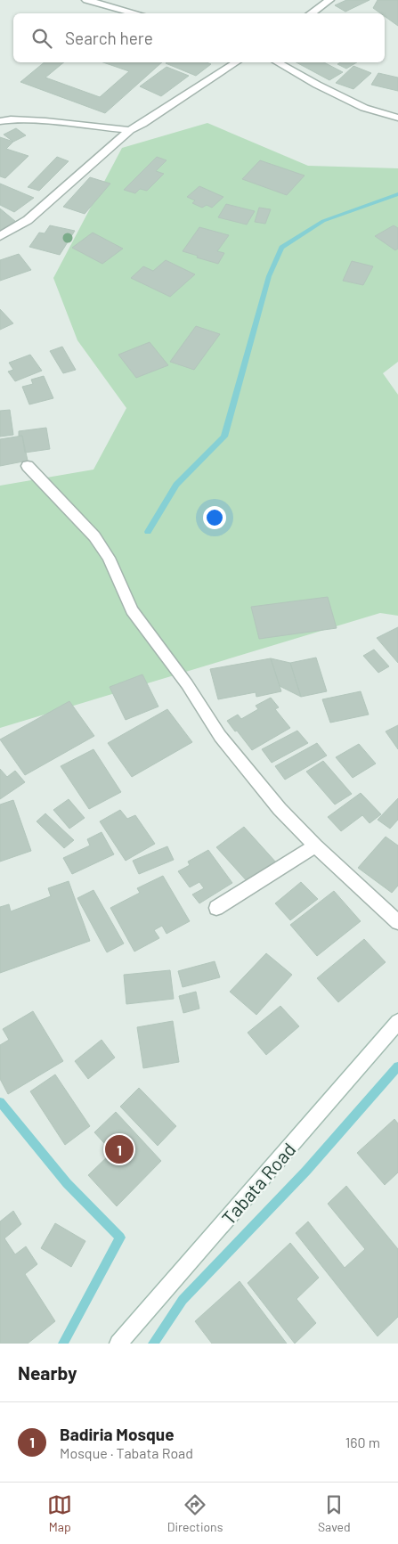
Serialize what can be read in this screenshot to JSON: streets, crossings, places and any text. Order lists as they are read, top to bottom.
{
  "streets": {
    "street": ["Tabata Road"]
  },
  "page": {
    "search": "Search here",
    "pins": "1",
    "heading": "Nearby",
    "list": [
      {
        "mark": "1",
        "name": "Badiria Mosque",
        "note": "Mosque · Tabata Road",
        "value": "160 m"
      }
    ],
    "nav": ["Map", "Directions", "Saved"]
  }
}
